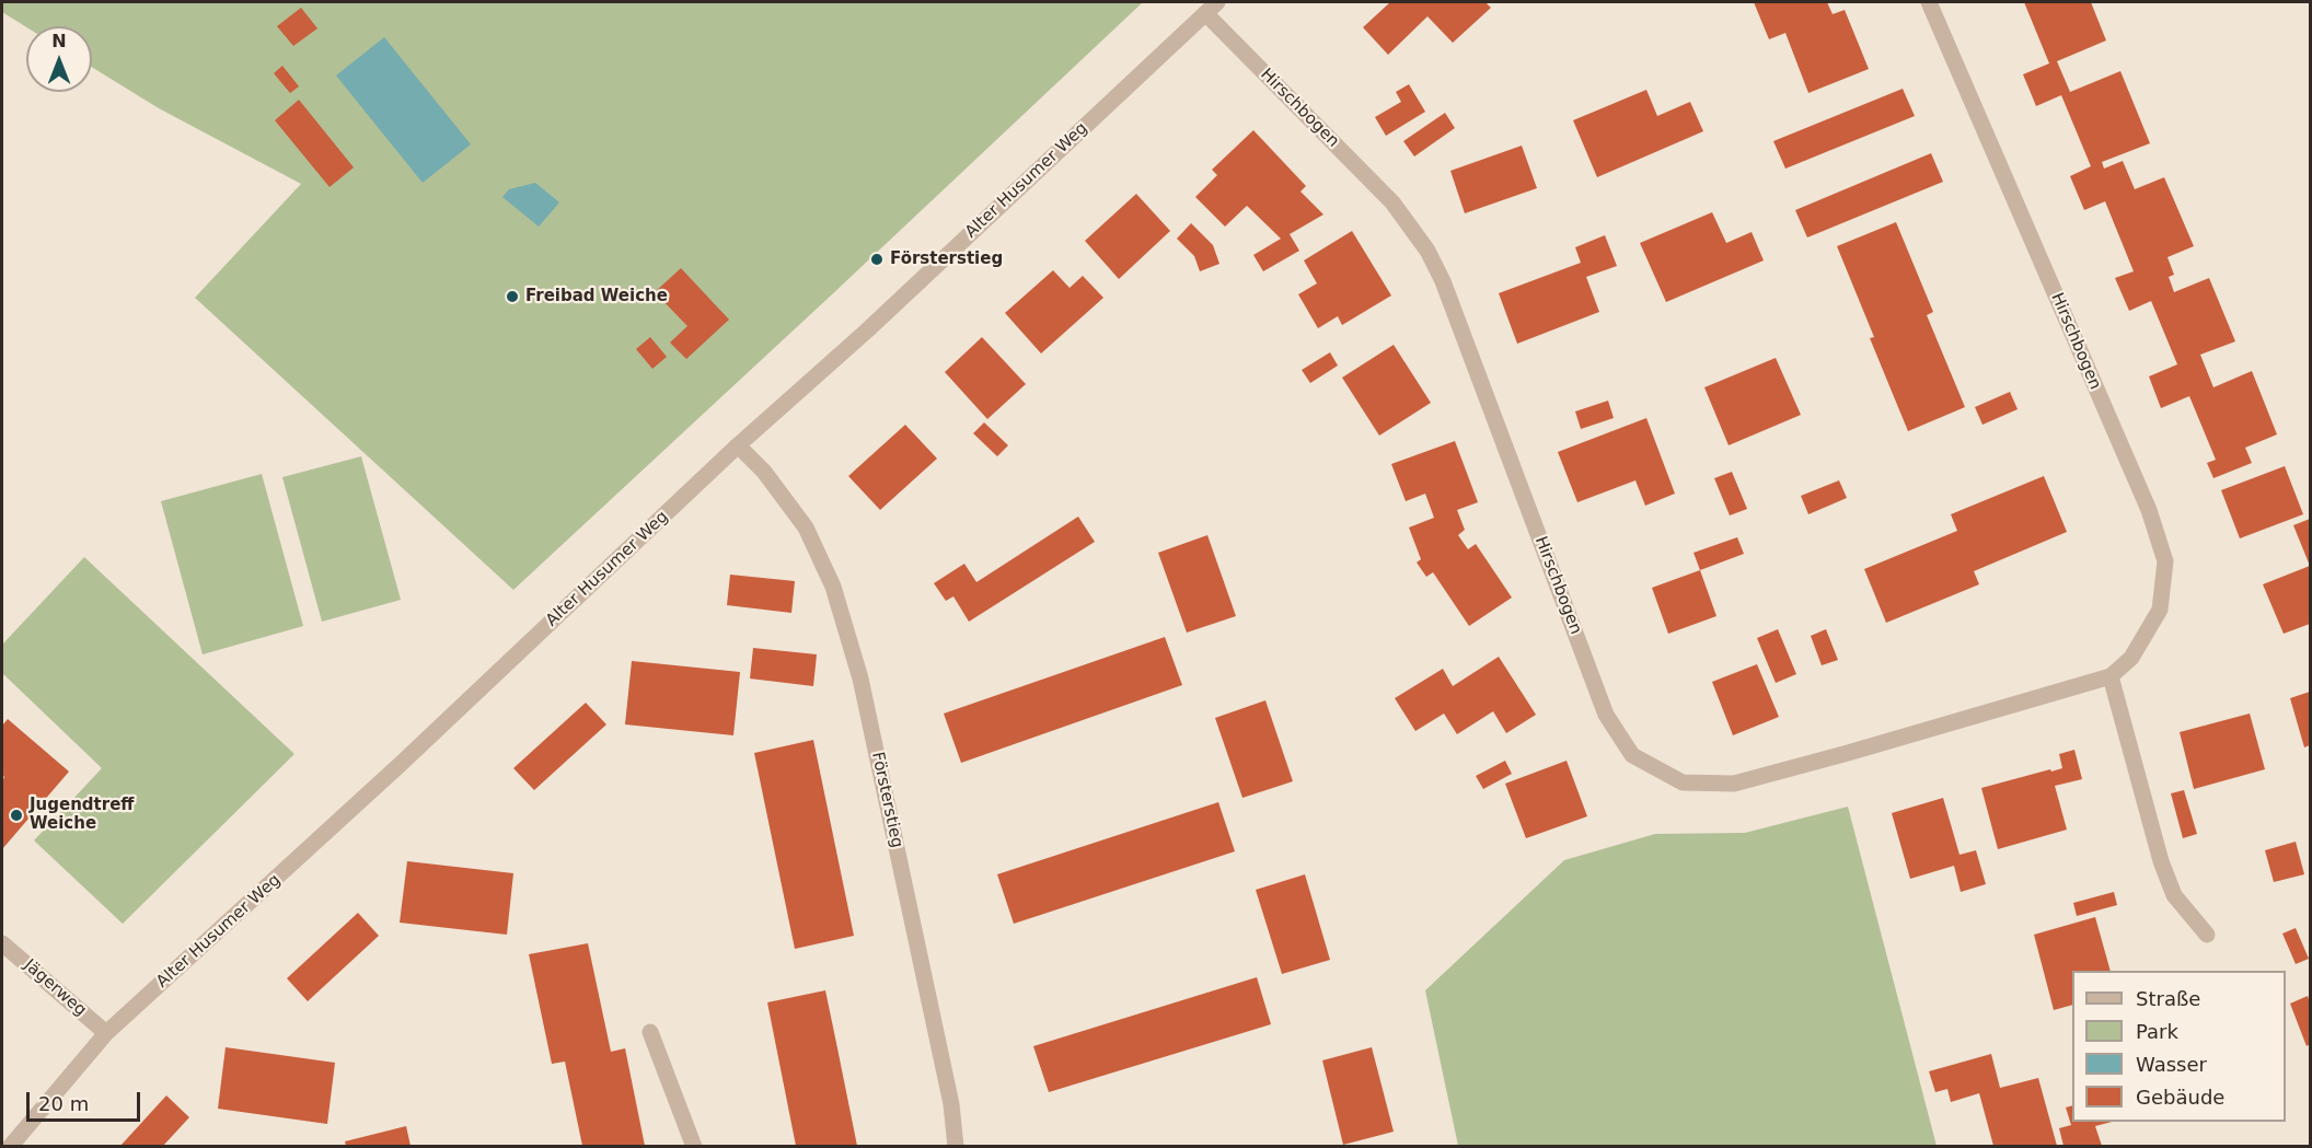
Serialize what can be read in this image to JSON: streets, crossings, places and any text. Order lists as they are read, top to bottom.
{
  "streets": {
    "street": [
      "Hirschbogen",
      "Alter Husumer Weg",
      "Försterstieg",
      "Jägerweg"
    ]
  },
  "crossings": [
    ["Hirschbogen", "Alter Husumer Weg"],
    ["Alter Husumer Weg", "Försterstieg"],
    ["Alter Husumer Weg", "Jägerweg"]
  ],
  "places": ["Försterstieg", "Freibad Weiche", "Jugendtreff Weiche"],
  "legend": [
    "Straße",
    "Park",
    "Wasser",
    "Gebäude"
  ],
  "scale_bar": "20 m",
  "north": "top"
}
